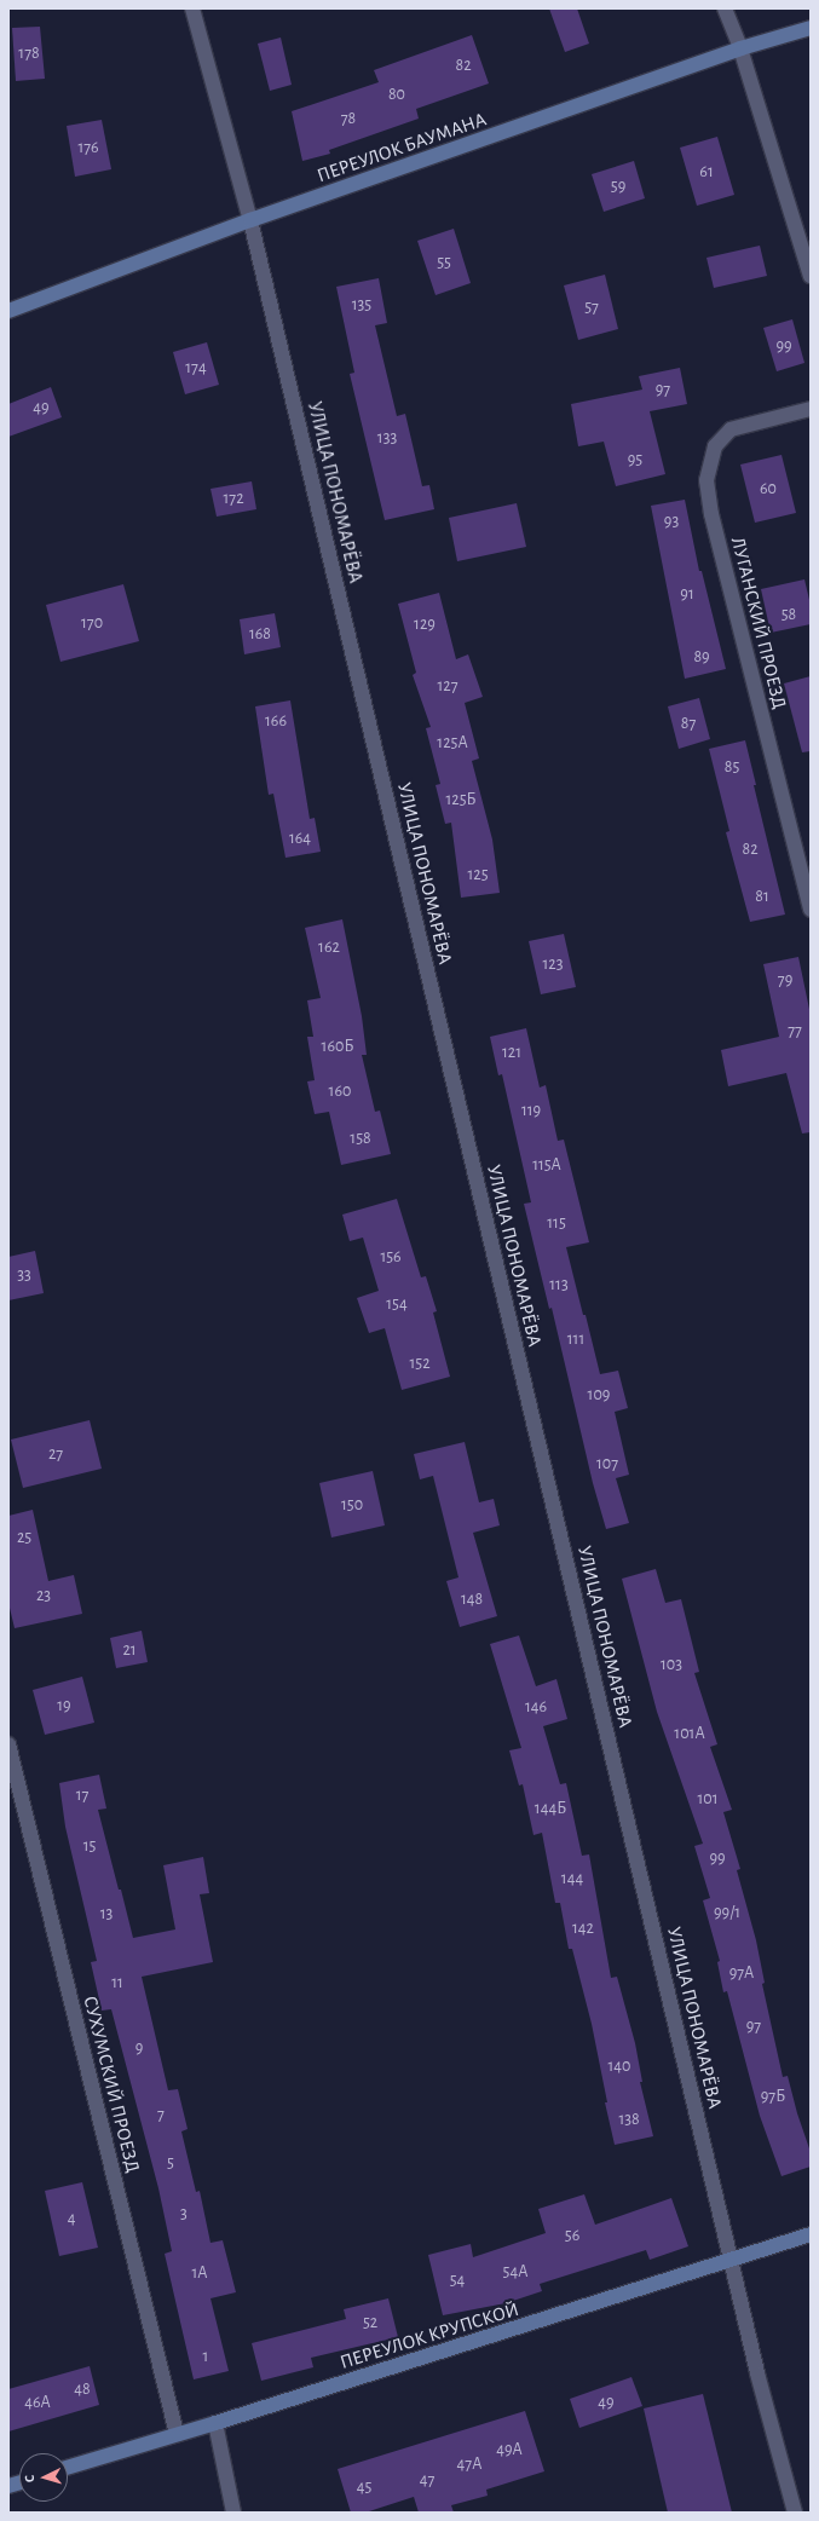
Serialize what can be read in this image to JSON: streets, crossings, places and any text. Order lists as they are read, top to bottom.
{
  "streets": {
    "street": [
      "ПЕРЕУЛОК БАУМАНА",
      "УЛИЦА ПОНОМАРЁВА",
      "ЛУГАНСКИЙ ПРОЕЗД",
      "СУХУМСКИЙ ПРОЕЗД",
      "ПЕРЕУЛОК КРУПСКОЙ"
    ]
  },
  "crossings": [
    ["ПЕРЕУЛОК БАУМАНА", "УЛИЦА ПОНОМАРЁВА"],
    ["УЛИЦА ПОНОМАРЁВА", "ПЕРЕУЛОК КРУПСКОЙ"],
    ["СУХУМСКИЙ ПРОЕЗД", "ПЕРЕУЛОК КРУПСКОЙ"]
  ],
  "house_numbers": [
    "178",
    "82",
    "80",
    "78",
    "176",
    "61",
    "59",
    "55",
    "135",
    "57",
    "99",
    "174",
    "97",
    "49",
    "133",
    "95",
    "60",
    "172",
    "93",
    "91",
    "58",
    "170",
    "129",
    "168",
    "89",
    "127",
    "166",
    "87",
    "125А",
    "85",
    "125Б",
    "164",
    "82",
    "125",
    "81",
    "162",
    "123",
    "79",
    "77",
    "160Б",
    "121",
    "160",
    "119",
    "158",
    "115А",
    "115",
    "156",
    "33",
    "113",
    "154",
    "111",
    "152",
    "109",
    "27",
    "107",
    "150",
    "25",
    "23",
    "148",
    "21",
    "103",
    "19",
    "146",
    "101А",
    "17",
    "101",
    "144Б",
    "15",
    "99",
    "144",
    "99/1",
    "13",
    "142",
    "97А",
    "11",
    "97",
    "9",
    "140",
    "97Б",
    "7",
    "138",
    "5",
    "3",
    "4",
    "56",
    "54А",
    "1А",
    "54",
    "52",
    "1",
    "48",
    "46А",
    "49",
    "49А",
    "47А",
    "47",
    "45"
  ],
  "north": "left"
}
